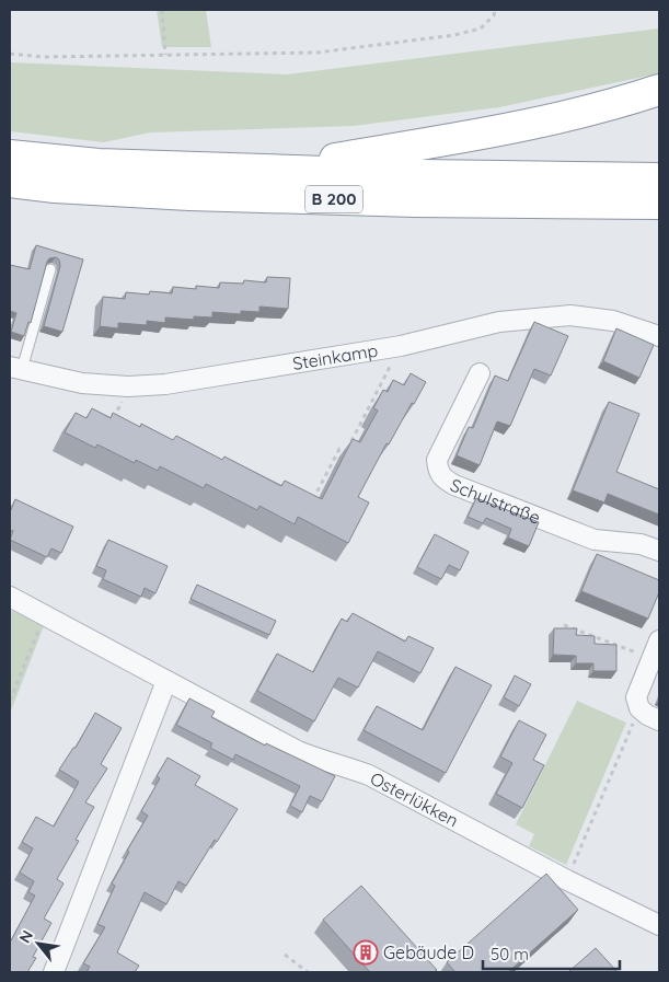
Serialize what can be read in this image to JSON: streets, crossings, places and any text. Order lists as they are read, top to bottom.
{
  "streets": {
    "highway": ["B 200"],
    "street": ["Steinkamp", "Schulstraße", "Osterlükken"]
  },
  "places": {
    "building": ["Gebäude D"]
  },
  "scale_bar": "50 m",
  "north": "top left"
}
